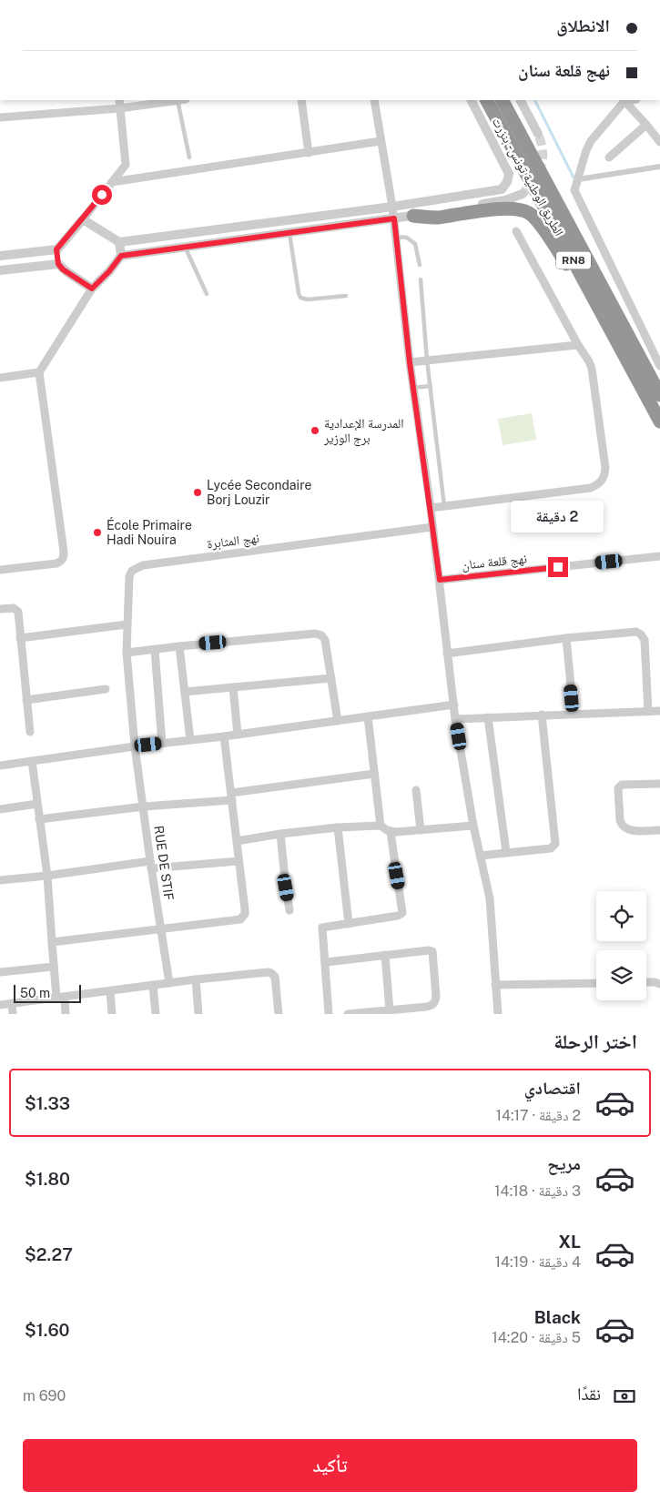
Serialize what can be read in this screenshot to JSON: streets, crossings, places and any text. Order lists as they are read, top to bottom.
{
  "streets": {
    "highway": ["الطريق الوطنية تونس - بنزرت", "RN8"],
    "street": ["نهج المثابرة", "نهج قلعة سنان", "RUE DE STIF"]
  },
  "crossings": [
    ["الطريق الوطنية تونس - بنزرت", "RN8"],
    ["نهج المثابرة", "RUE DE STIF"]
  ],
  "places": ["المدرسة الإعدادية برج الوزير", "Lycée Secondaire Borj Louzir", "École Primaire Hadi Nouira"],
  "scale_bar": "50 m",
  "page": {
    "banner": ["الانطلاق", "نهج قلعة سنان"],
    "bubble": "2 دقيقة",
    "scale": "50 m",
    "heading": "اختر الرحلة",
    "list": [
      {
        "name": "اقتصادي",
        "note": "2 دقيقة · 14:17",
        "value": "$1.33"
      },
      {
        "name": "مريح",
        "note": "3 دقيقة · 14:18",
        "value": "$1.80"
      },
      {
        "name": "XL",
        "note": "4 دقيقة · 14:19",
        "value": "$2.27"
      },
      {
        "name": "Black",
        "note": "5 دقيقة · 14:20",
        "value": "$1.60"
      }
    ],
    "pay": ["نقدًا", "690 m"],
    "buttons": "تأكيد"
  }
}
